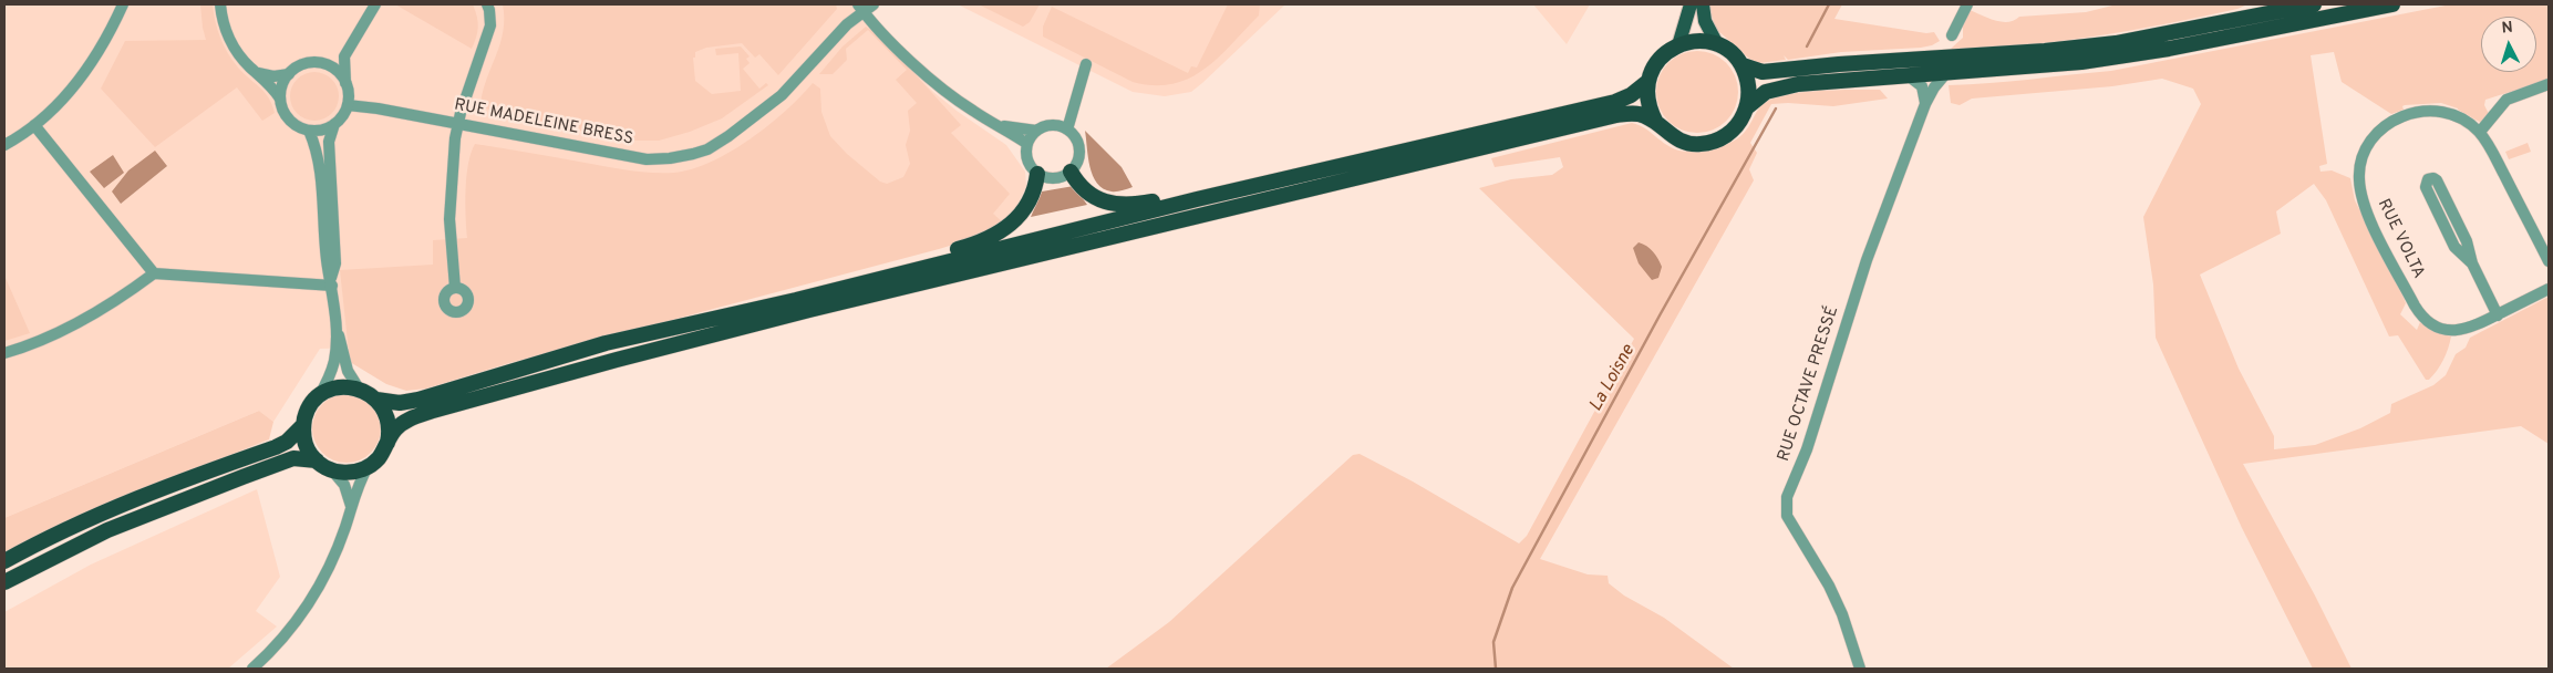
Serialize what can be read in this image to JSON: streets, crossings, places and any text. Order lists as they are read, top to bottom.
{
  "streets": {
    "street": ["RUE MADELEINE BRESS", "RUE VOLTA", "RUE OCTAVE PRESSÉ"]
  },
  "water": ["La Loisne"],
  "north": "top"
}
